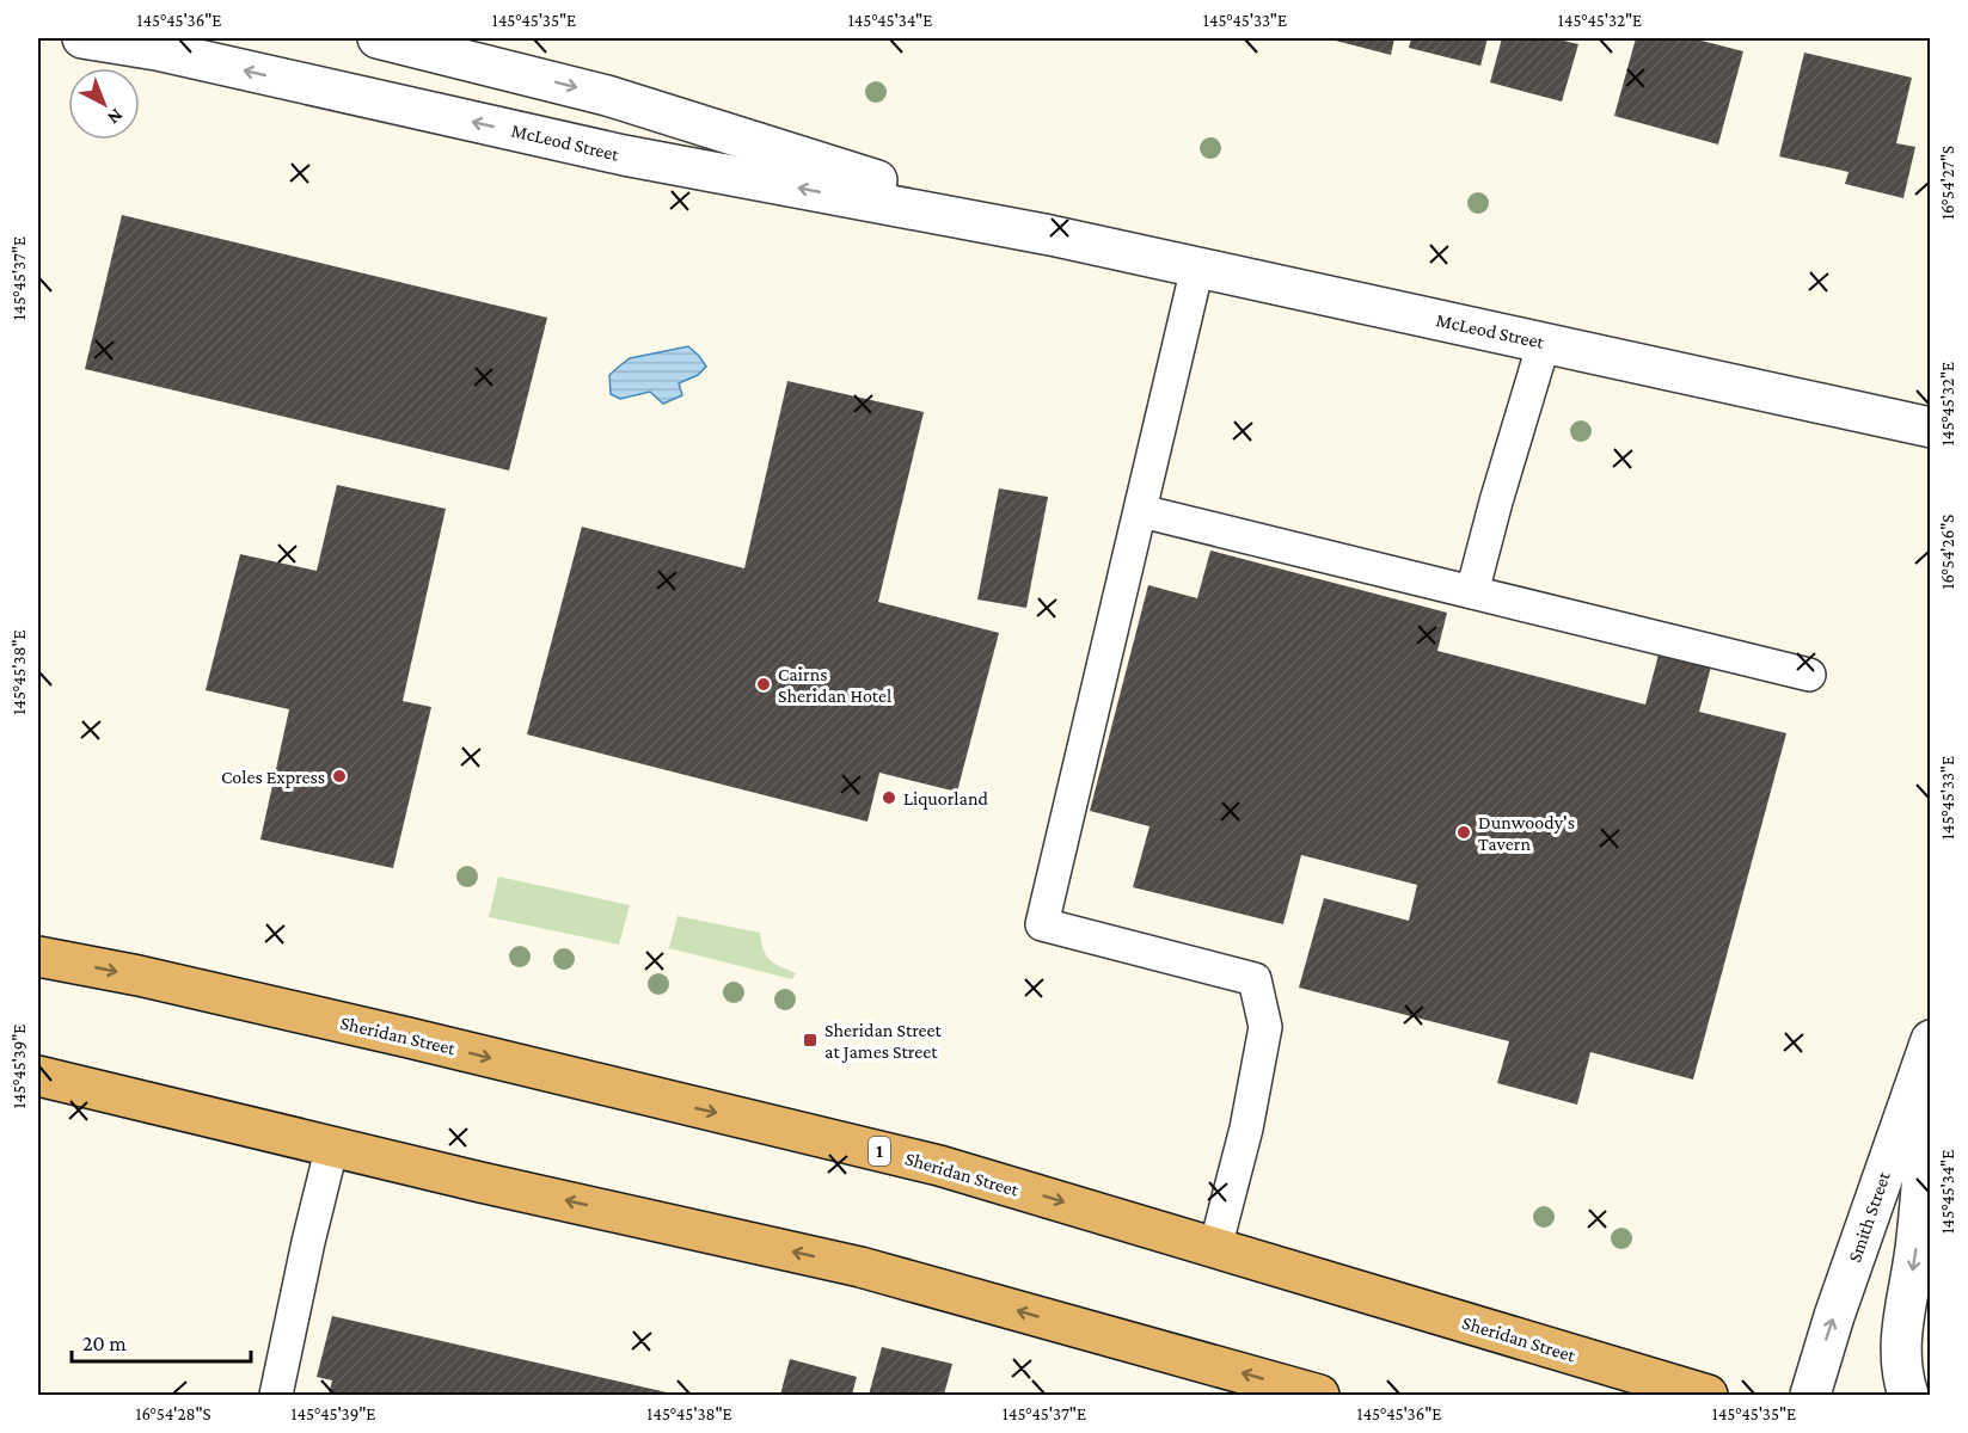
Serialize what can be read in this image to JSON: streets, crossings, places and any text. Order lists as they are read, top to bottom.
{
  "streets": {
    "highway": ["Sheridan Street", "1"],
    "street": ["McLeod Street", "Smith Street"]
  },
  "places": {
    "other": [
      "Cairns Sheridan Hotel",
      "Coles Express",
      "Liquorland",
      "Dunwoody's Tavern"
    ],
    "transit": ["Sheridan Street at James Street"]
  },
  "scale_bar": "20 m",
  "north": "bottom right",
  "coordinates": [
    "145°45'36\"E",
    "145°45'35\"E",
    "145°45'34\"E",
    "145°45'33\"E",
    "145°45'32\"E",
    "16°54'27\"S",
    "145°45'37\"E",
    "16°54'26\"S",
    "145°45'38\"E",
    "145°45'39\"E",
    "16°54'28\"S"
  ]
}
